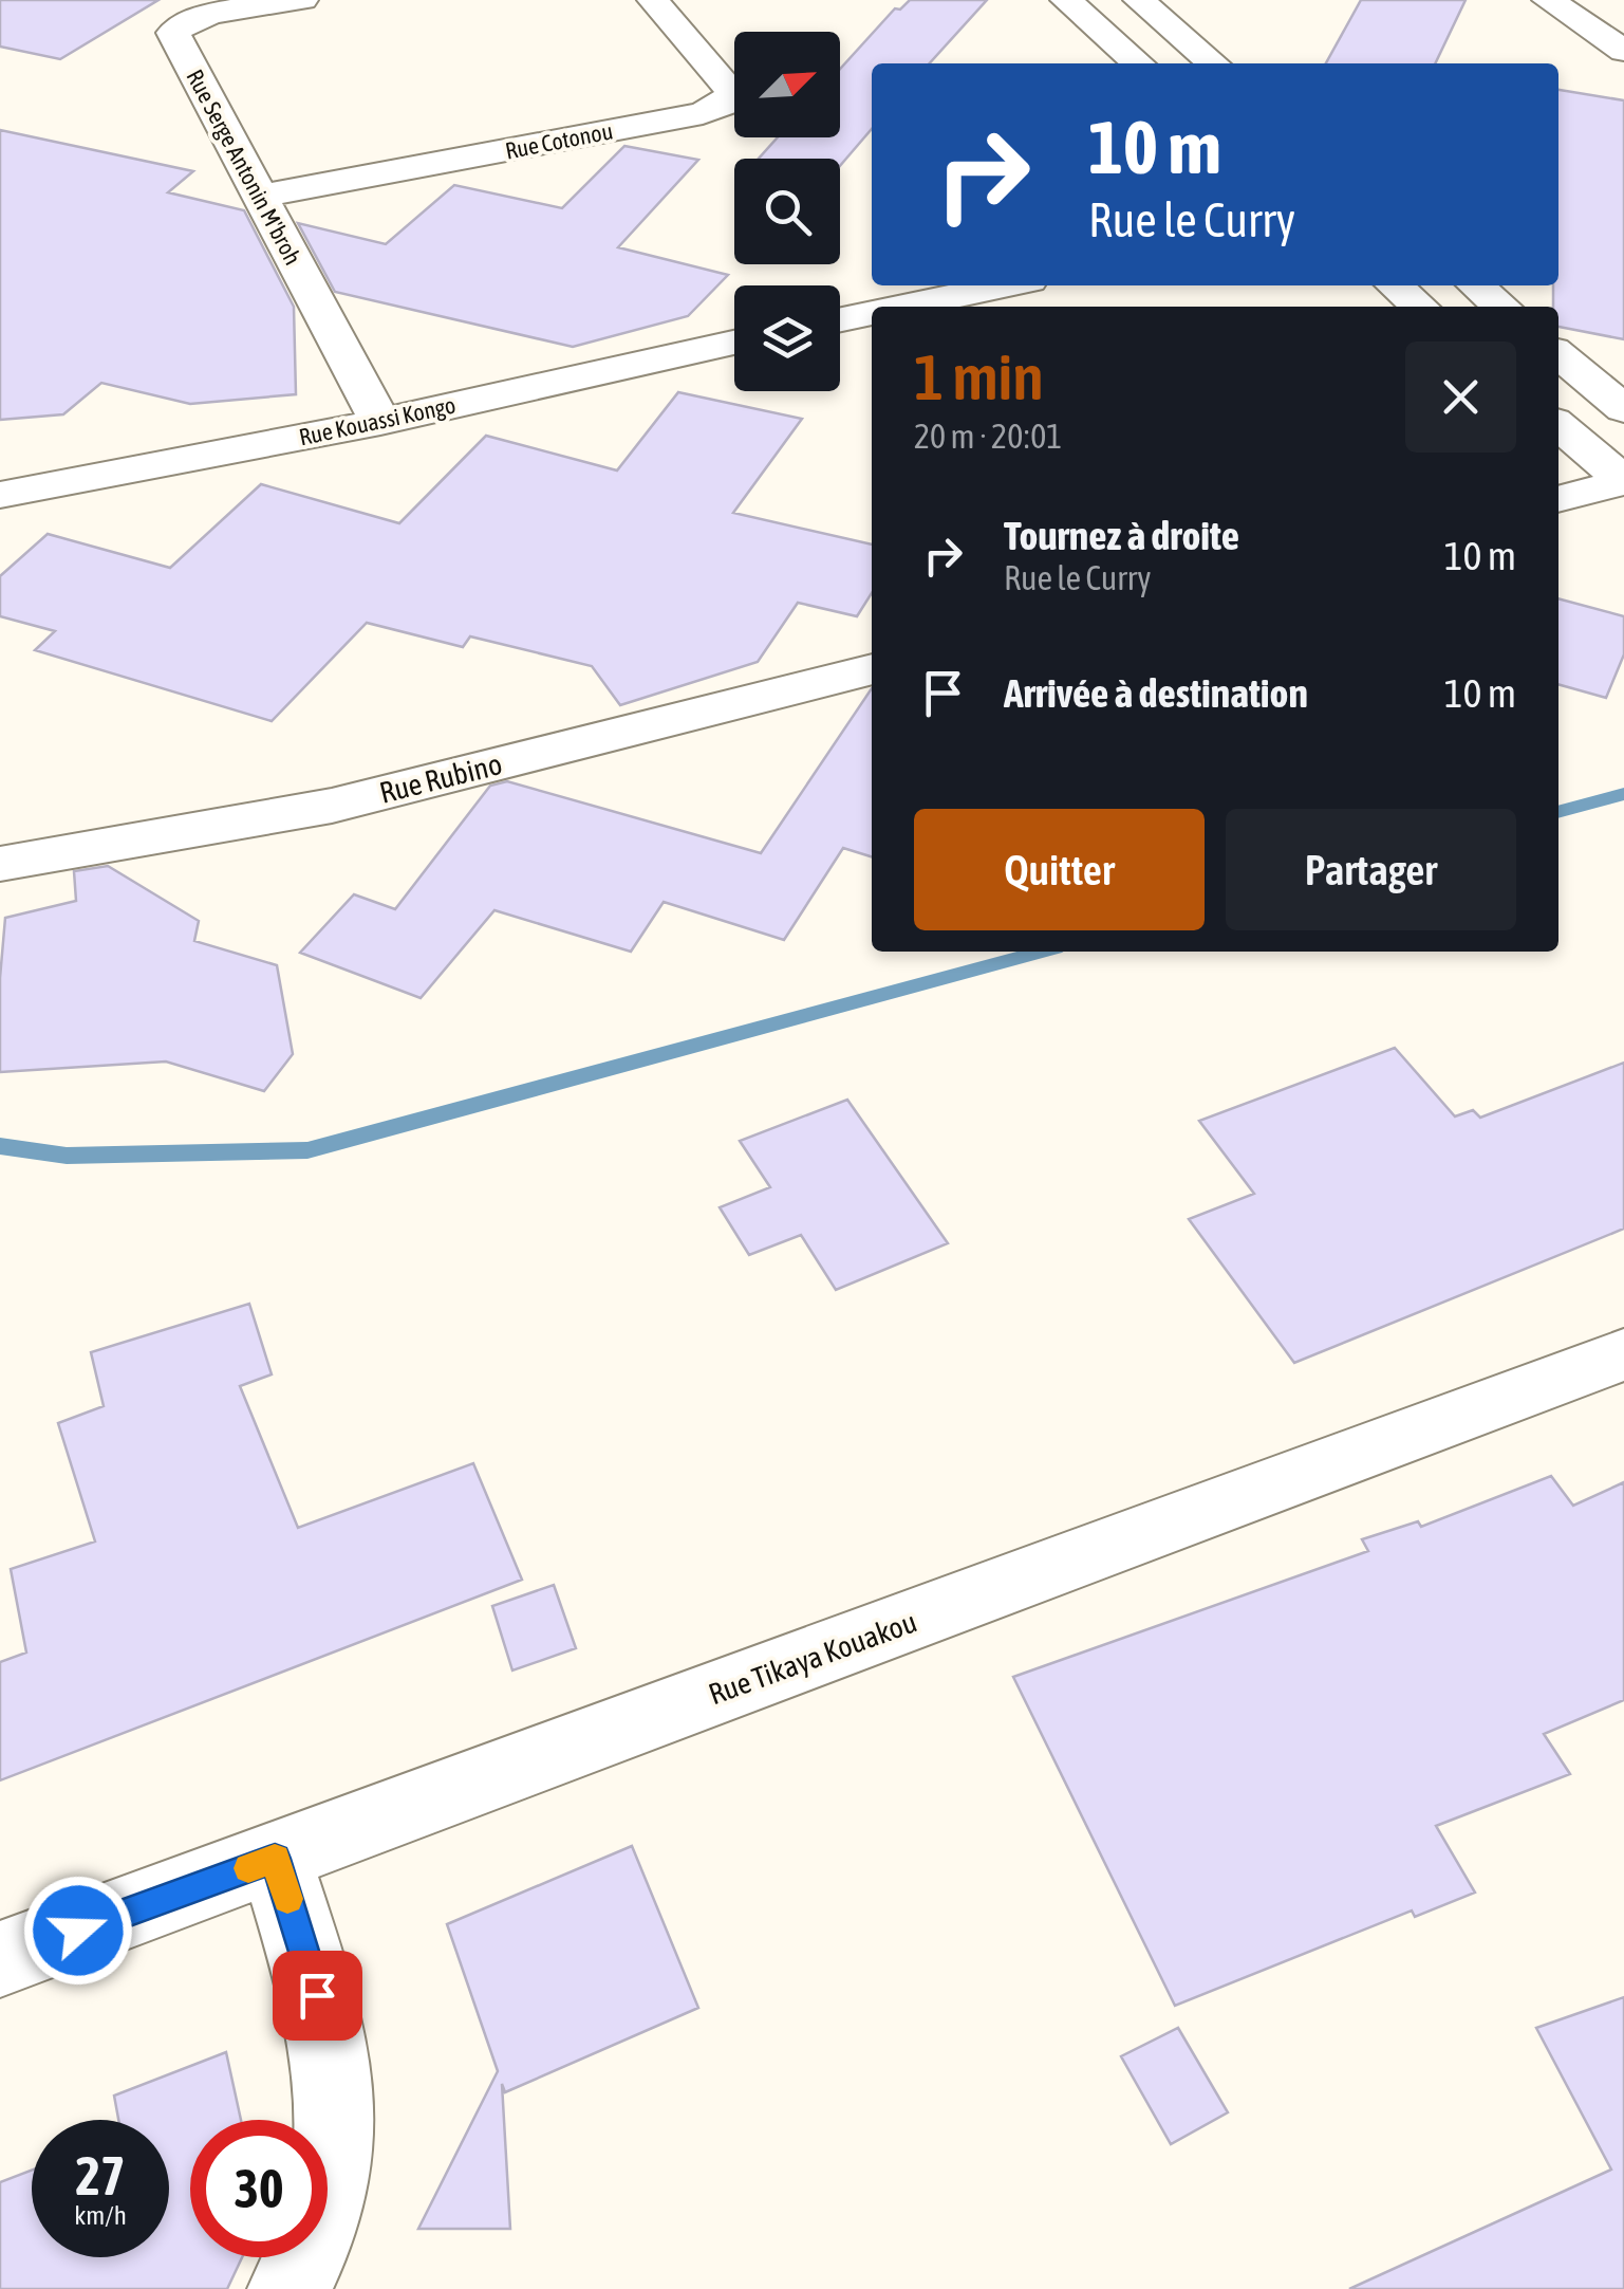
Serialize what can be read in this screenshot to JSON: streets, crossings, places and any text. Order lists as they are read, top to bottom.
{
  "streets": {
    "street": [
      "Rue Cotonou",
      "Rue Serge Antonin M'broh",
      "Rue Kouassi Kongo",
      "Rue Rubino",
      "Rue Tikaya Kouakou"
    ]
  },
  "crossings": [
    ["Rue Cotonou", "Rue Serge Antonin M'broh"],
    ["Rue Serge Antonin M'broh", "Rue Kouassi Kongo"]
  ],
  "north": "top right",
  "page": {
    "turn": ["10 m", "Rue le Curry"],
    "heading": ["1 min", "20 m · 20:01"],
    "list": [
      {
        "name": "Tournez à droite",
        "note": "Rue le Curry",
        "value": "10 m"
      },
      {
        "name": "Arrivée à destination",
        "value": "10 m"
      }
    ],
    "buttons": ["Quitter", "Partager"],
    "speed": "27 km/h",
    "limit": "30"
  }
}
